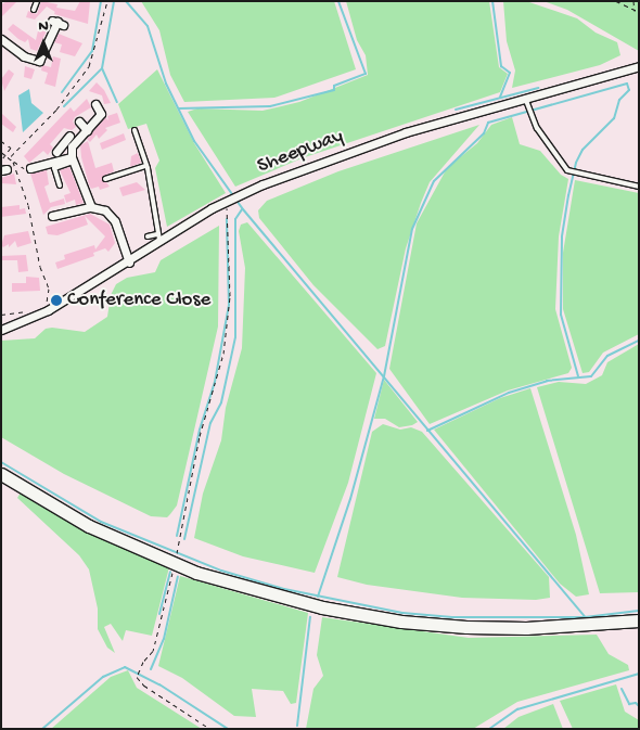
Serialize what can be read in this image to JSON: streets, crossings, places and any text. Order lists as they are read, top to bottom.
{
  "streets": {
    "street": ["Sheepway"]
  },
  "places": ["Conference Close"],
  "north": "top"
}
